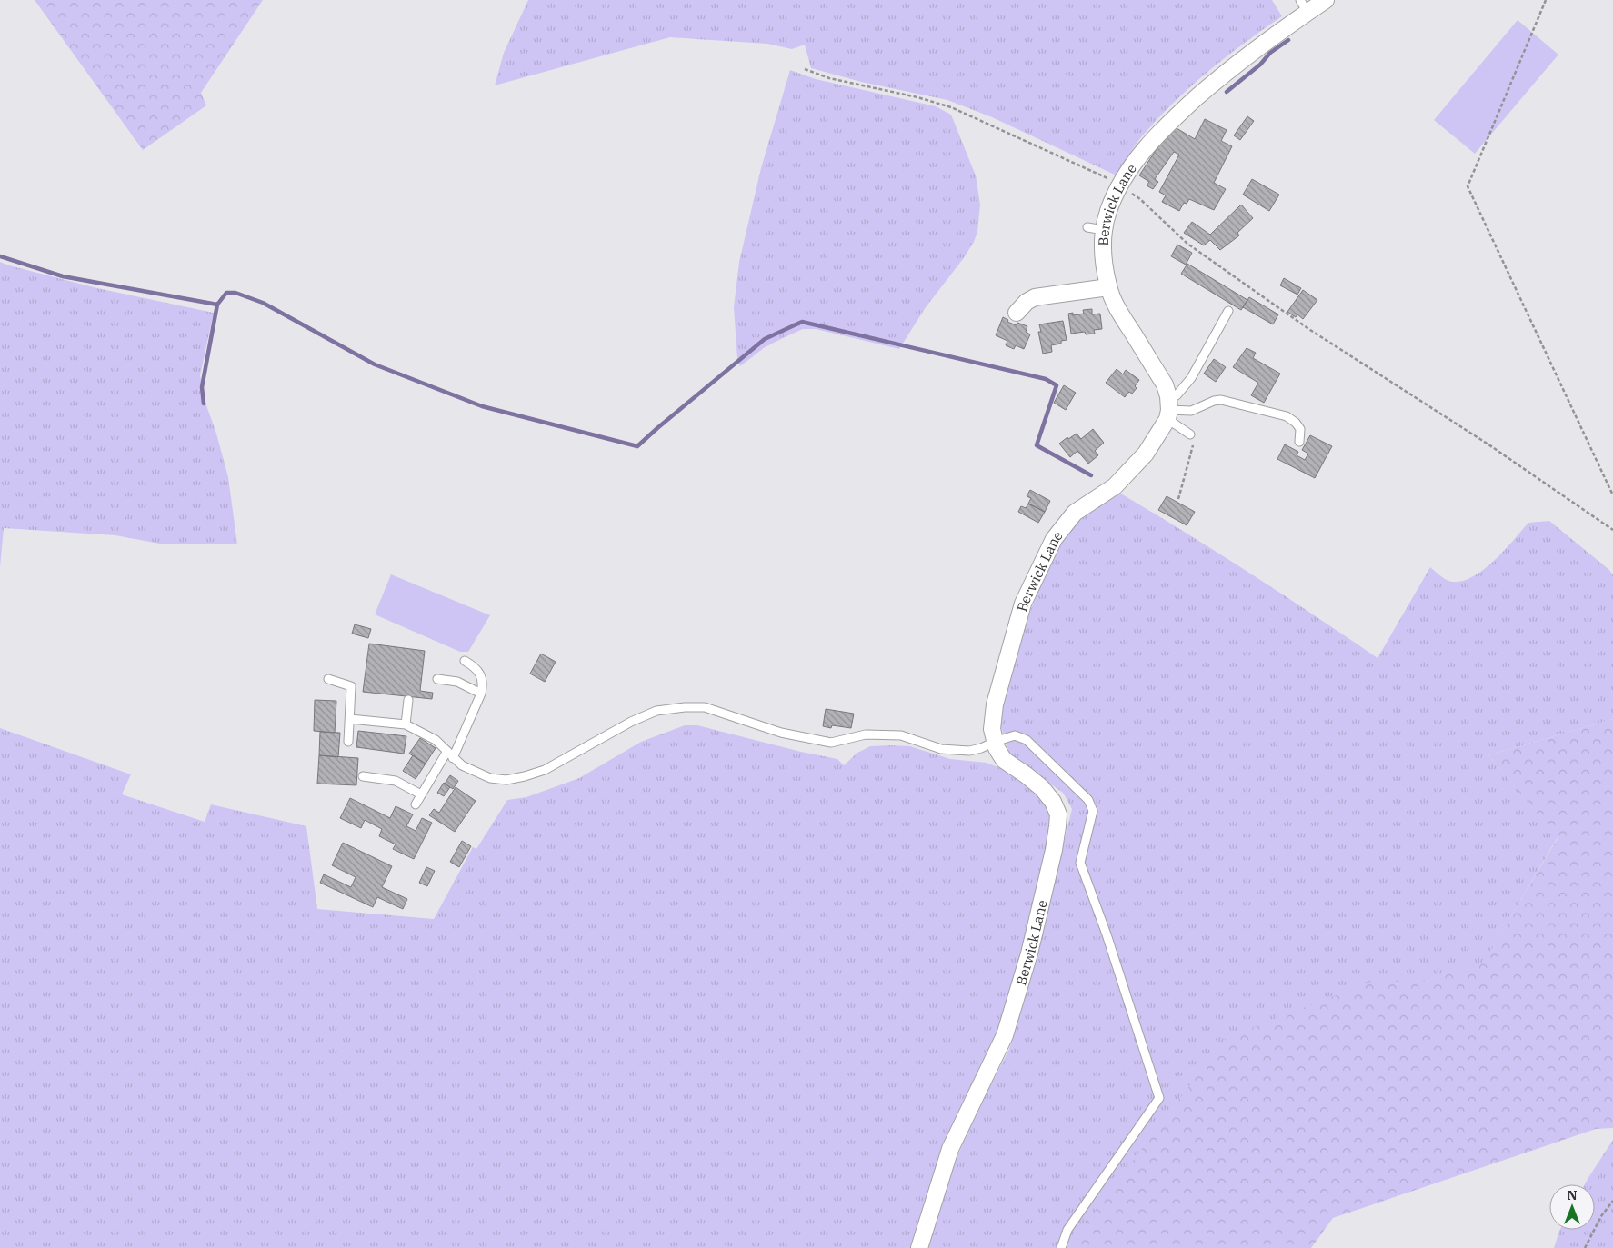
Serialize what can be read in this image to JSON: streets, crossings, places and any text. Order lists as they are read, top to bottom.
{
  "streets": {
    "street": ["Berwick Lane"]
  },
  "north": "top"
}
